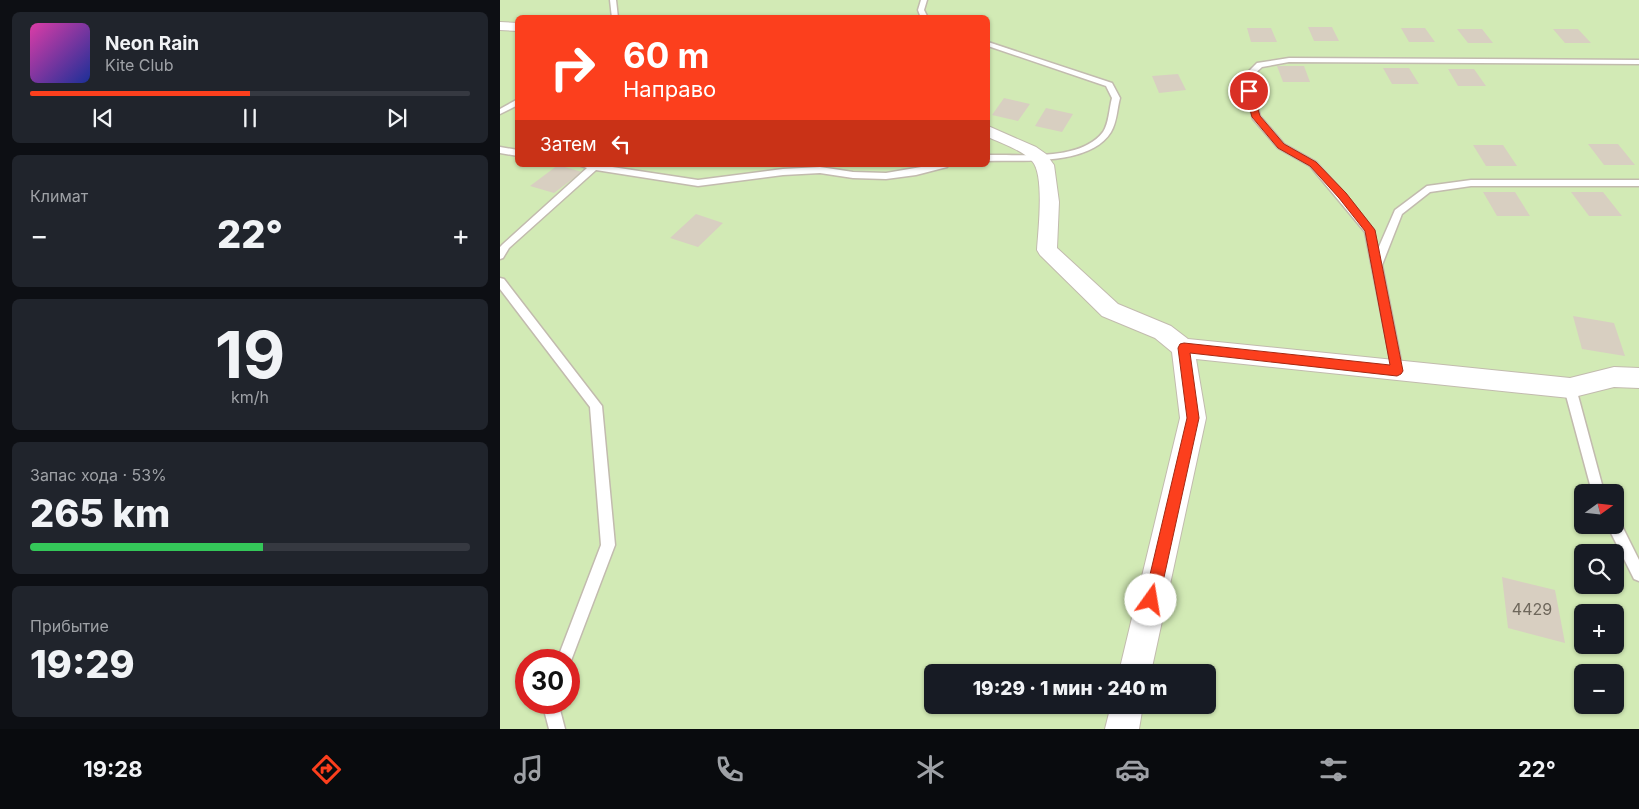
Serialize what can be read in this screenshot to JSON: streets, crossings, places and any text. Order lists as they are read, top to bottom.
{
  "house_numbers": ["4429"],
  "north": "right",
  "page": {
    "turn": ["60 m", "Направо"],
    "song": ["Neon Rain", "Kite Club"],
    "then": "Затем",
    "tile": [
      "Климат",
      ["19", "km/h"],
      ["Запас хода · 53%", "265 km"],
      ["Прибытие", "19:29"]
    ],
    "heat": ["−", "22°", "+"],
    "map_buttons": ["+", "−"],
    "limit": "30",
    "trip": "19:29 · 1 мин · 240 m",
    "tabs": ["19:28", "22°"]
  }
}
